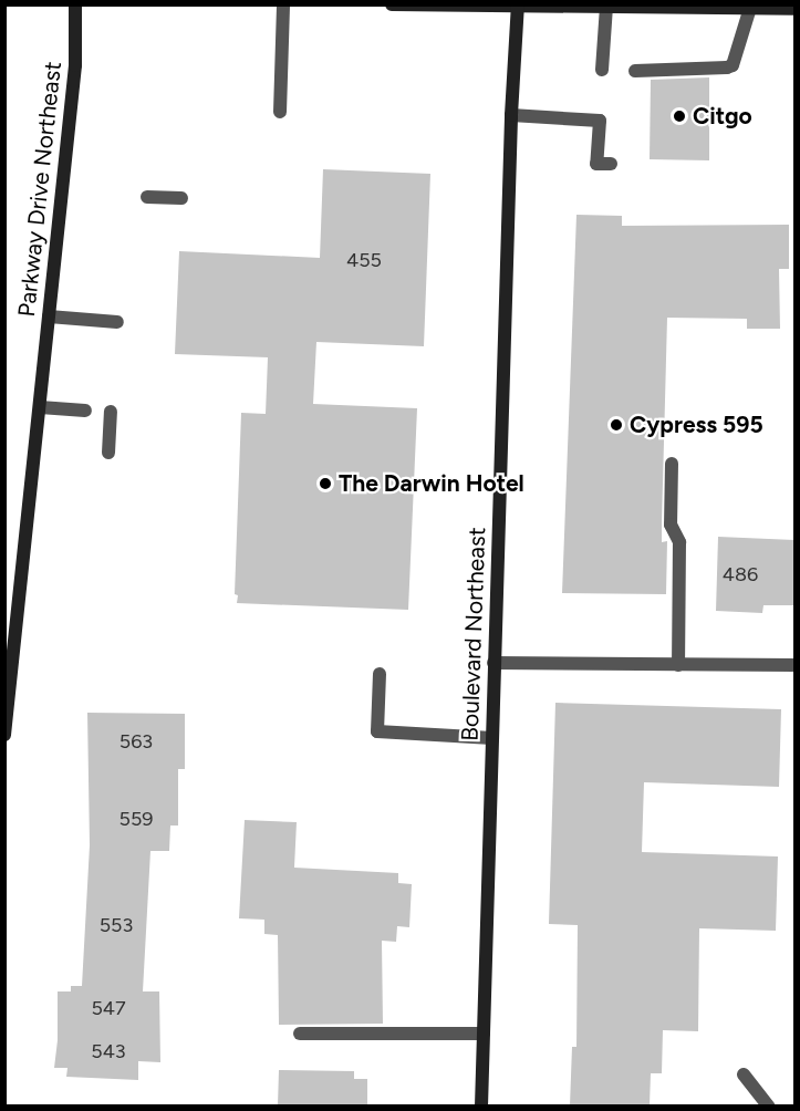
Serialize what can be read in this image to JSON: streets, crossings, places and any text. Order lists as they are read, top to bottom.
{
  "streets": {
    "main road": ["Parkway Drive Northeast", "Boulevard Northeast"]
  },
  "places": ["Citgo", "Cypress 595", "The Darwin Hotel"],
  "house_numbers": [
    "455",
    "486",
    "563",
    "559",
    "553",
    "547",
    "543"
  ]
}
